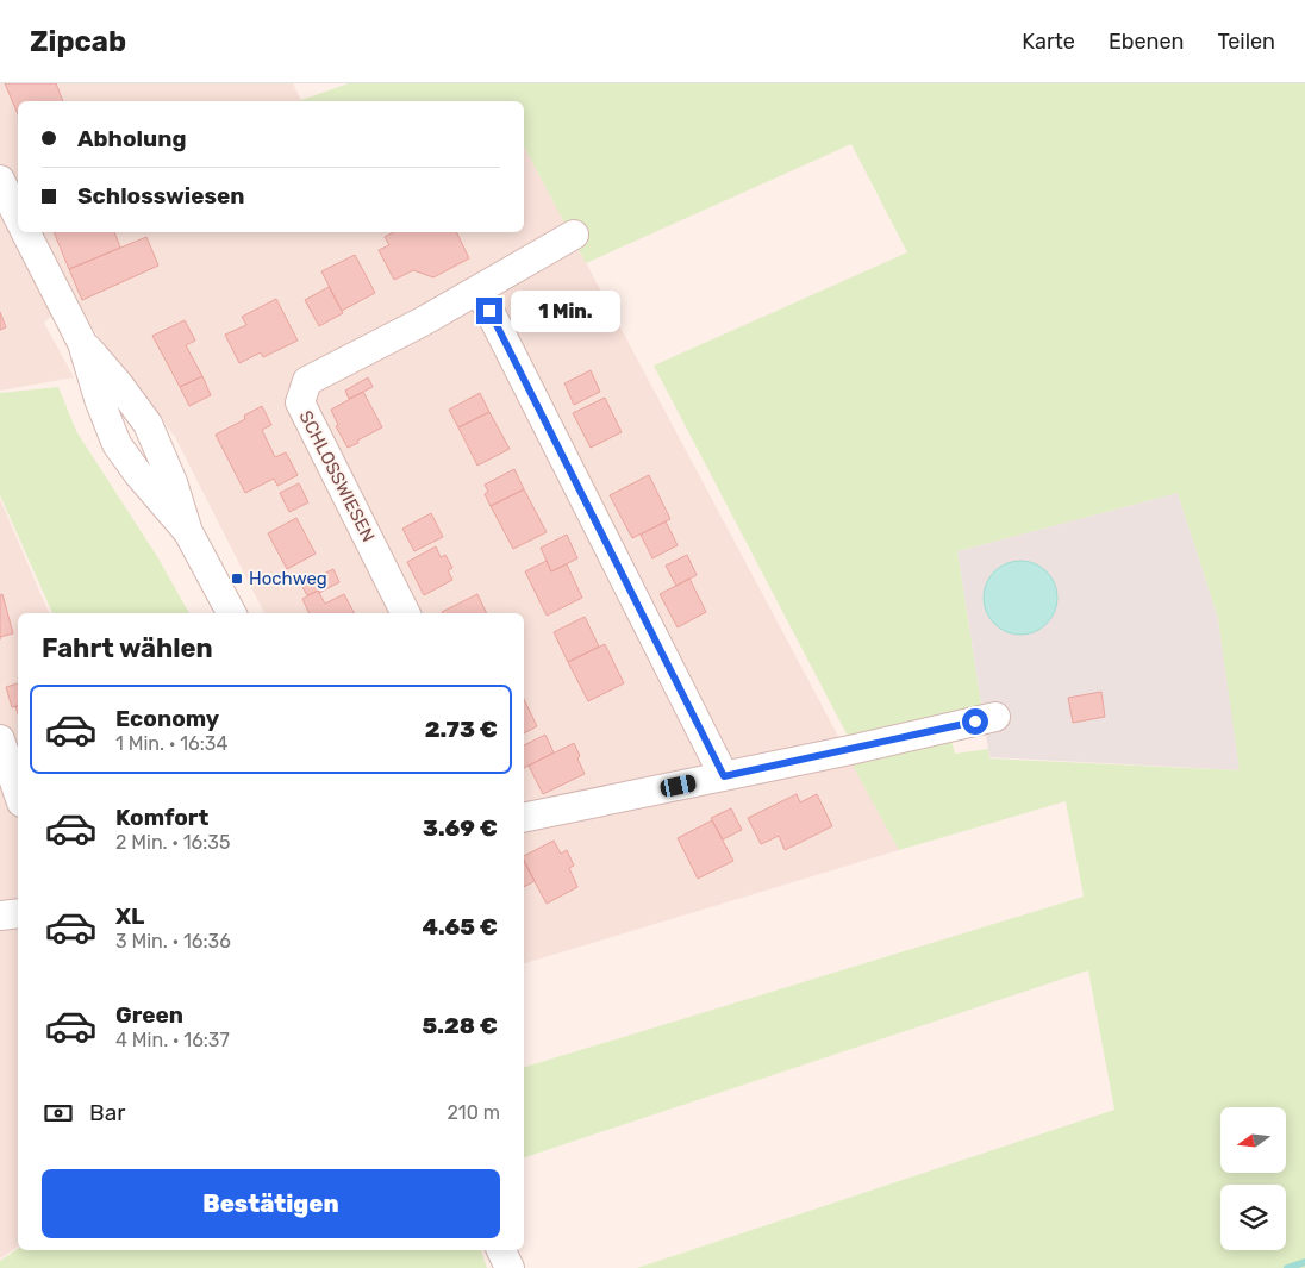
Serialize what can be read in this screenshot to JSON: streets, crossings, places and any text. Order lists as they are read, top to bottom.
{
  "streets": {
    "street": ["SCHLOSSWIESEN"]
  },
  "places": {
    "transit": ["Hochweg"]
  },
  "north": "left",
  "page": {
    "header": "Zipcab",
    "nav": ["Karte", "Ebenen", "Teilen"],
    "banner": ["Abholung", "Schlosswiesen"],
    "bubble": "1 Min.",
    "heading": "Fahrt wählen",
    "list": [
      {
        "name": "Economy",
        "note": "1 Min. · 16:34",
        "value": "2.73 €"
      },
      {
        "name": "Komfort",
        "note": "2 Min. · 16:35",
        "value": "3.69 €"
      },
      {
        "name": "XL",
        "note": "3 Min. · 16:36",
        "value": "4.65 €"
      },
      {
        "name": "Green",
        "note": "4 Min. · 16:37",
        "value": "5.28 €"
      }
    ],
    "pay": ["Bar", "210 m"],
    "buttons": "Bestätigen"
  }
}
